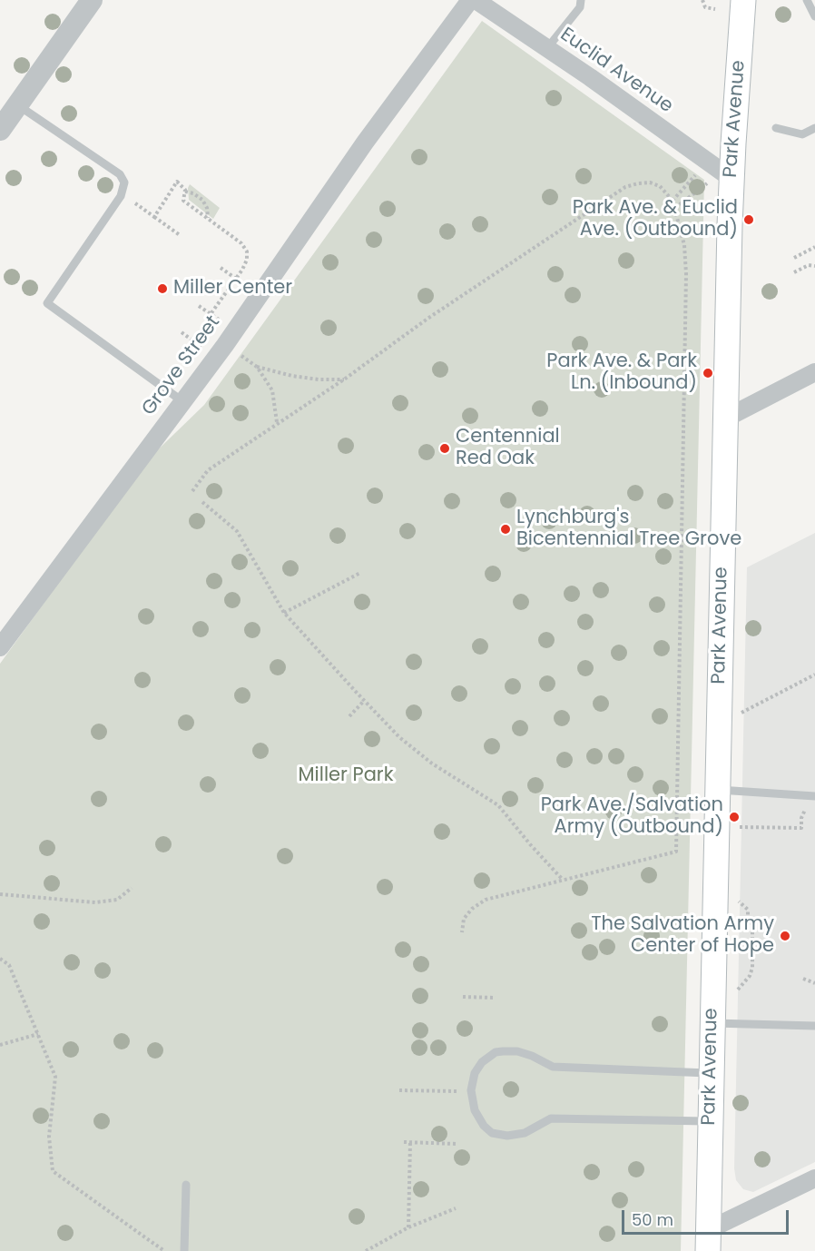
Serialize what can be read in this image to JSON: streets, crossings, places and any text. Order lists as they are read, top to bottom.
{
  "streets": {
    "main road": ["Park Avenue"],
    "street": ["Euclid Avenue", "Grove Street"]
  },
  "crossings": [
    ["Euclid Avenue", "Park Avenue"]
  ],
  "parks": ["Miller Park"],
  "places": [
    "Park Ave. & Euclid Ave. (Outbound)",
    "Miller Center",
    "Park Ave. & Park Ln. (Inbound)",
    "Centennial Red Oak",
    "Lynchburg's Bicentennial Tree Grove",
    "Park Ave./Salvation Army (Outbound)",
    "The Salvation Army Center of Hope"
  ],
  "scale_bar": "50 m"
}
